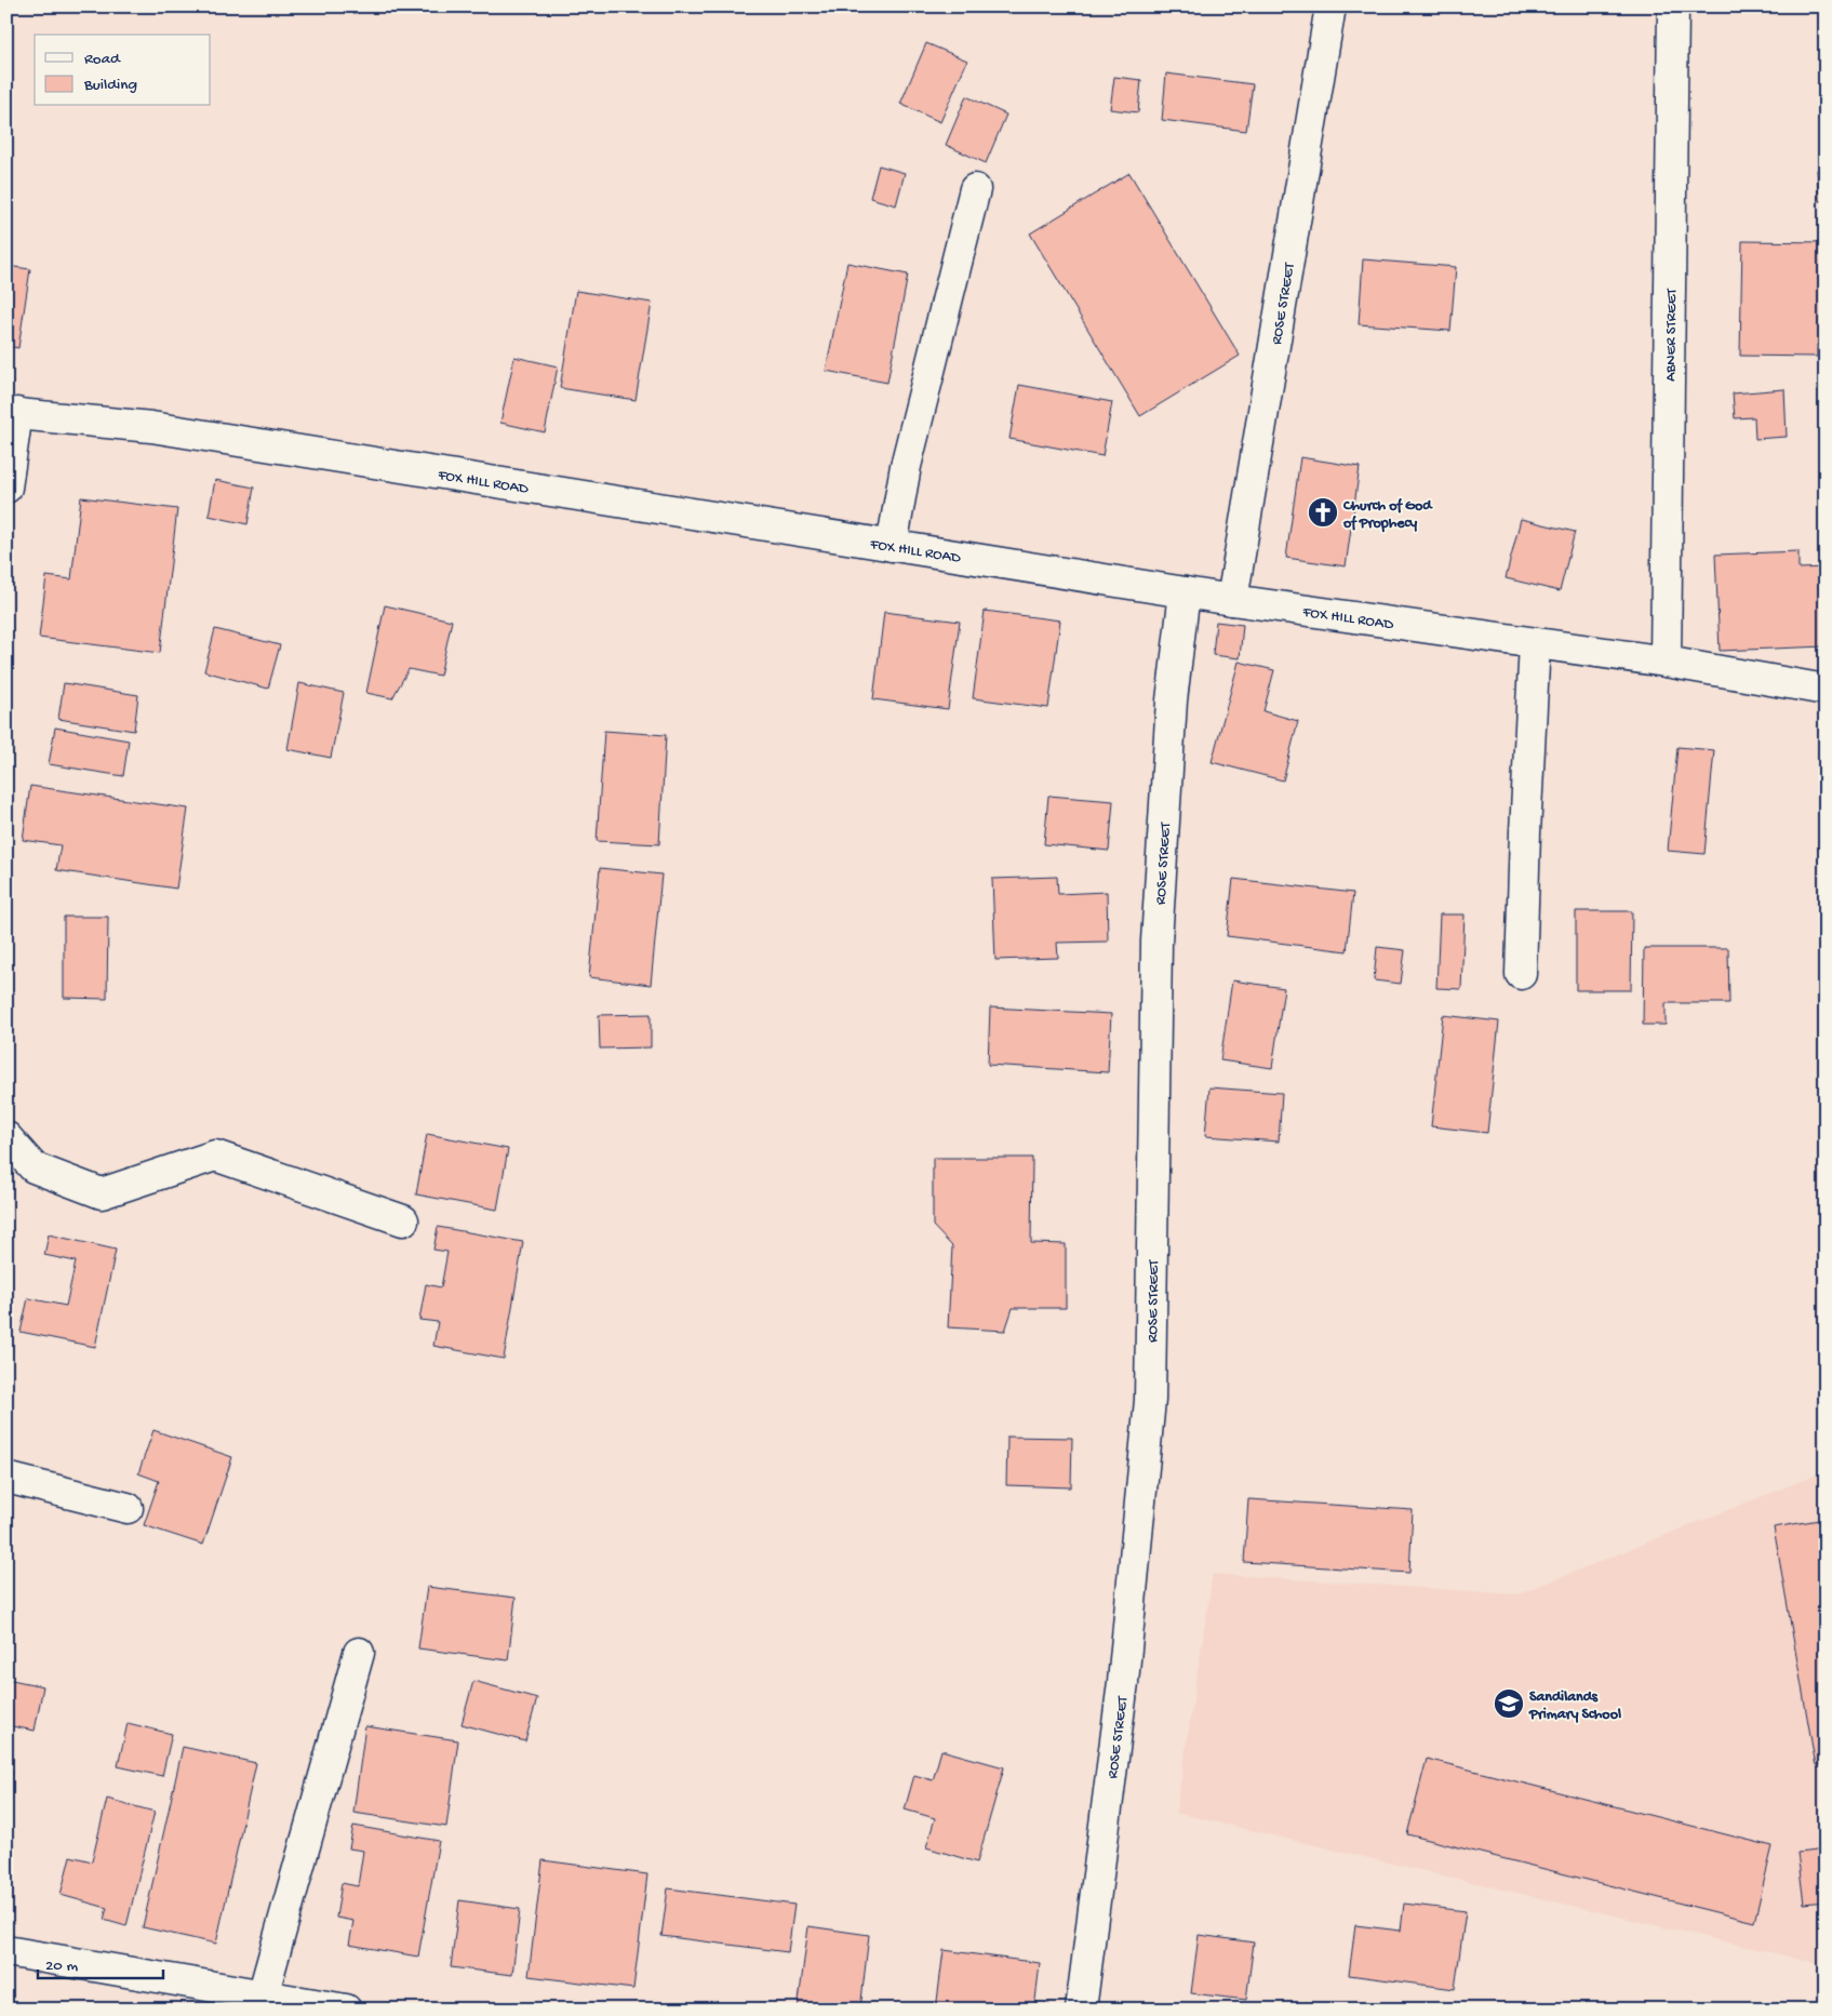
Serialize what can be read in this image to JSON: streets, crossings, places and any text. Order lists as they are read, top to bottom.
{
  "streets": {
    "street": ["ROSE STREET", "ABNER STREET", "FOX HILL ROAD"]
  },
  "crossings": [
    ["ROSE STREET", "FOX HILL ROAD"],
    ["ABNER STREET", "FOX HILL ROAD"]
  ],
  "places": {
    "church": ["Church of God of Prophecy"],
    "school or university": ["Sandilands Primary School"]
  },
  "legend": ["Road", "Building"],
  "scale_bar": "20 m"
}
